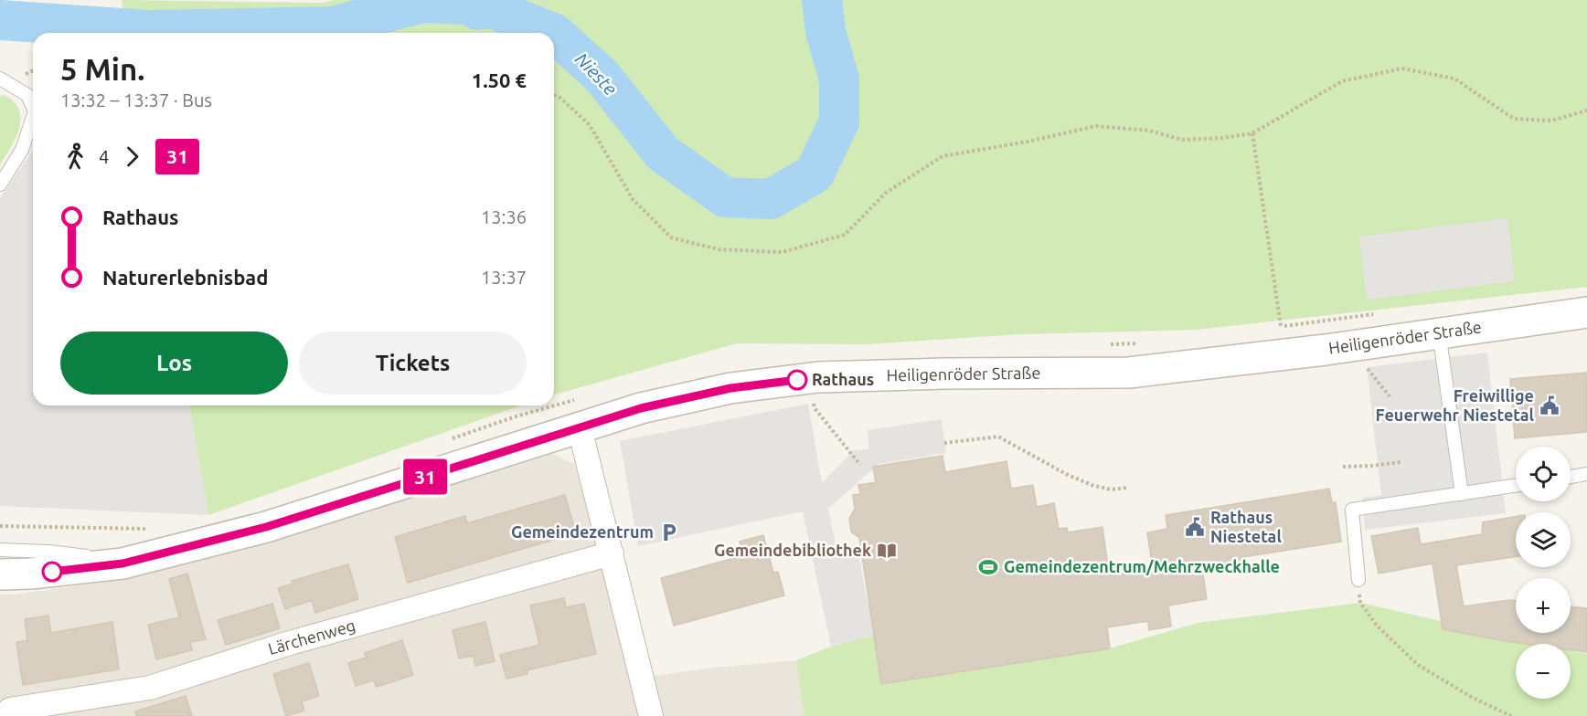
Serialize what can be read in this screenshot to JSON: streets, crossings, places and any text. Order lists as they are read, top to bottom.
{
  "streets": {
    "street": ["Heiligenröder Straße", "Lärchenweg"]
  },
  "water": ["Nieste"],
  "places": {
    "other": ["Rathaus"],
    "public building": ["Freiwillige Feuerwehr Niestetal", "Rathaus Niestetal"],
    "parking": ["Gemeindezentrum"],
    "library": ["Gemeindebibliothek"],
    "sports": ["Gemeindezentrum/Mehrzweckhalle"]
  },
  "lines": ["bus line 31"],
  "page": {
    "on_map": "31",
    "heading": ["5 Min.", "13:32 – 13:37 · Bus", "1.50 €"],
    "legs": ["4", "31"],
    "list": [
      {
        "name": "Rathaus",
        "value": "13:36"
      },
      {
        "name": "Naturerlebnisbad",
        "value": "13:37"
      }
    ],
    "buttons": ["Los", "Tickets"],
    "map_buttons": ["+", "−"]
  }
}
